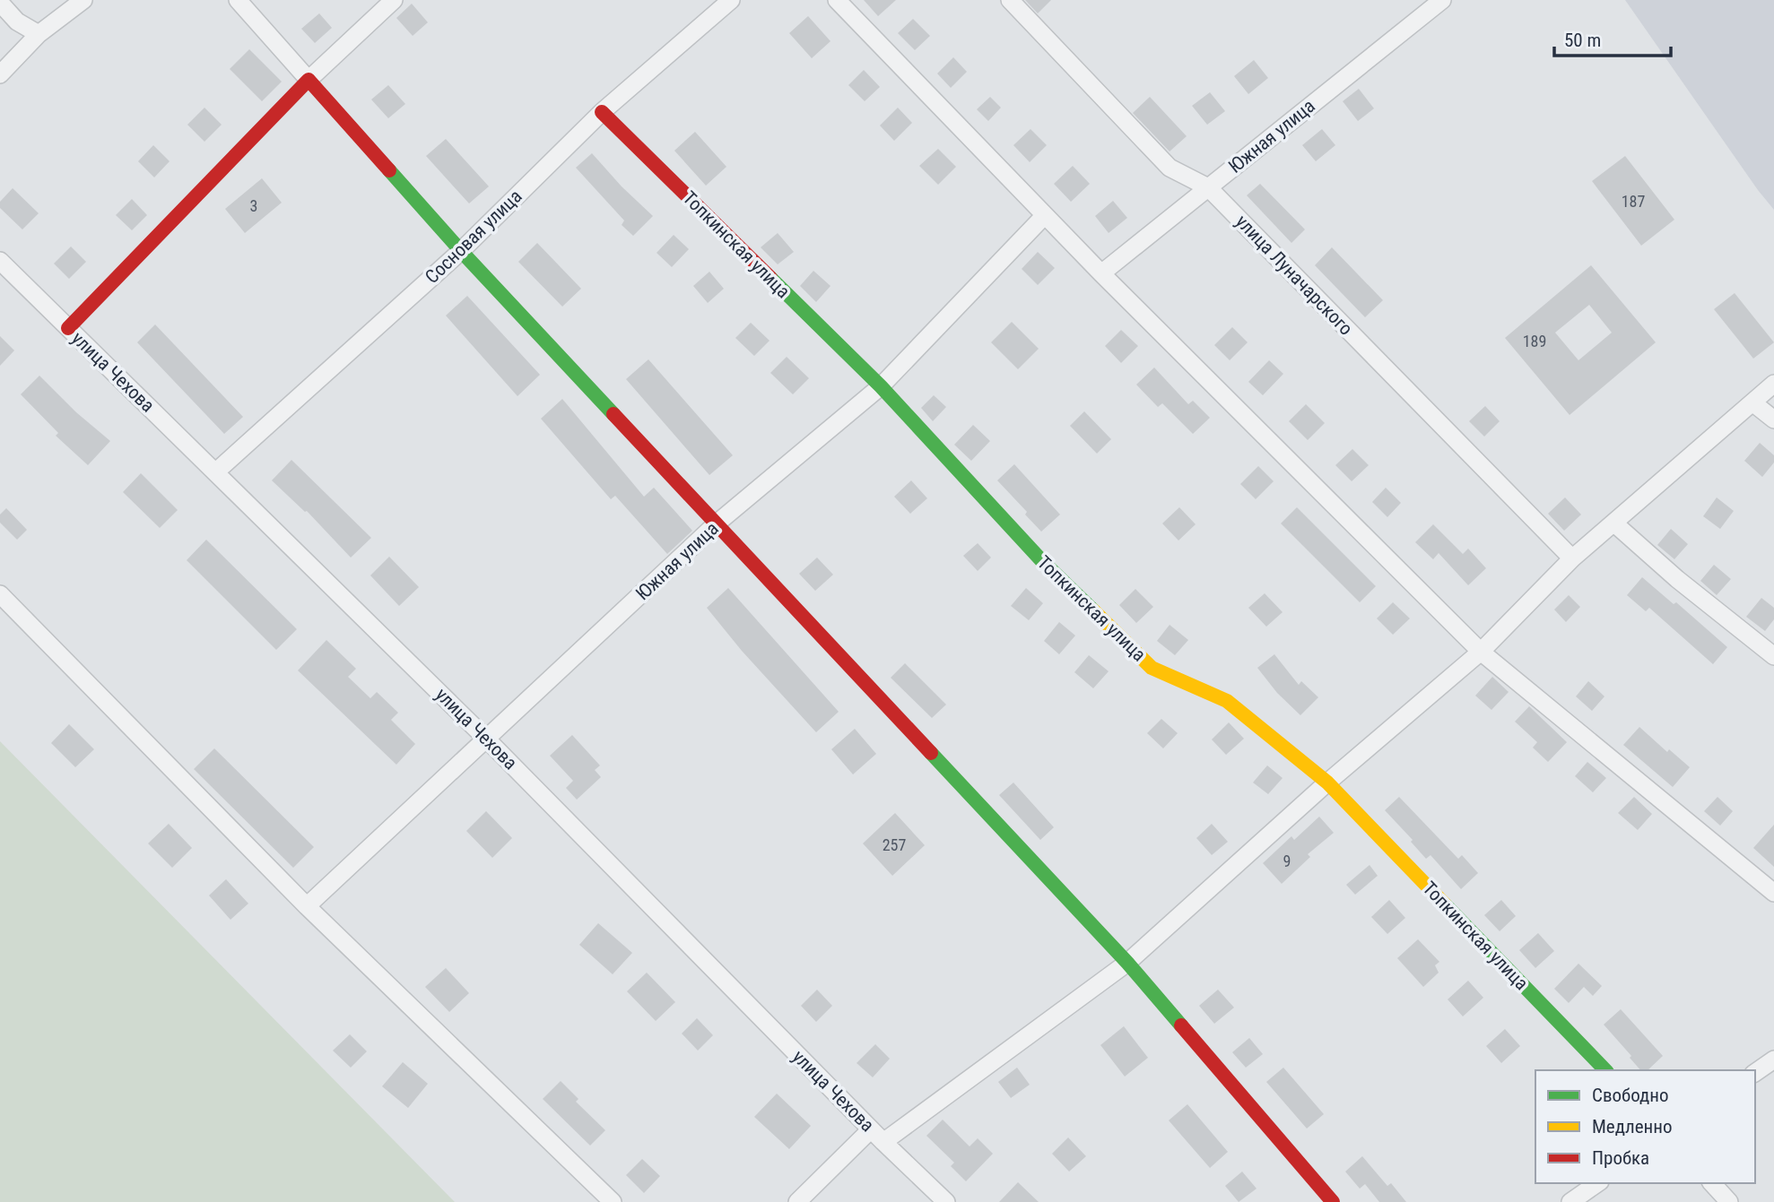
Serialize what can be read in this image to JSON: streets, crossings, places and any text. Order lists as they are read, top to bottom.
{
  "streets": {
    "street": [
      "Южная улица",
      "Сосновая улица",
      "Топкинская улица",
      "улица Луначарского",
      "улица Чехова"
    ]
  },
  "crossings": [
    ["Южная улица", "Топкинская улица"],
    ["Южная улица", "улица Луначарского"],
    ["Южная улица", "улица Чехова"],
    ["Сосновая улица", "Топкинская улица"],
    ["Сосновая улица", "улица Чехова"]
  ],
  "house_numbers": [
    "187",
    "3",
    "189",
    "257",
    "9"
  ],
  "legend": ["Свободно", "Медленно", "Пробка"],
  "scale_bar": "50 m"
}
